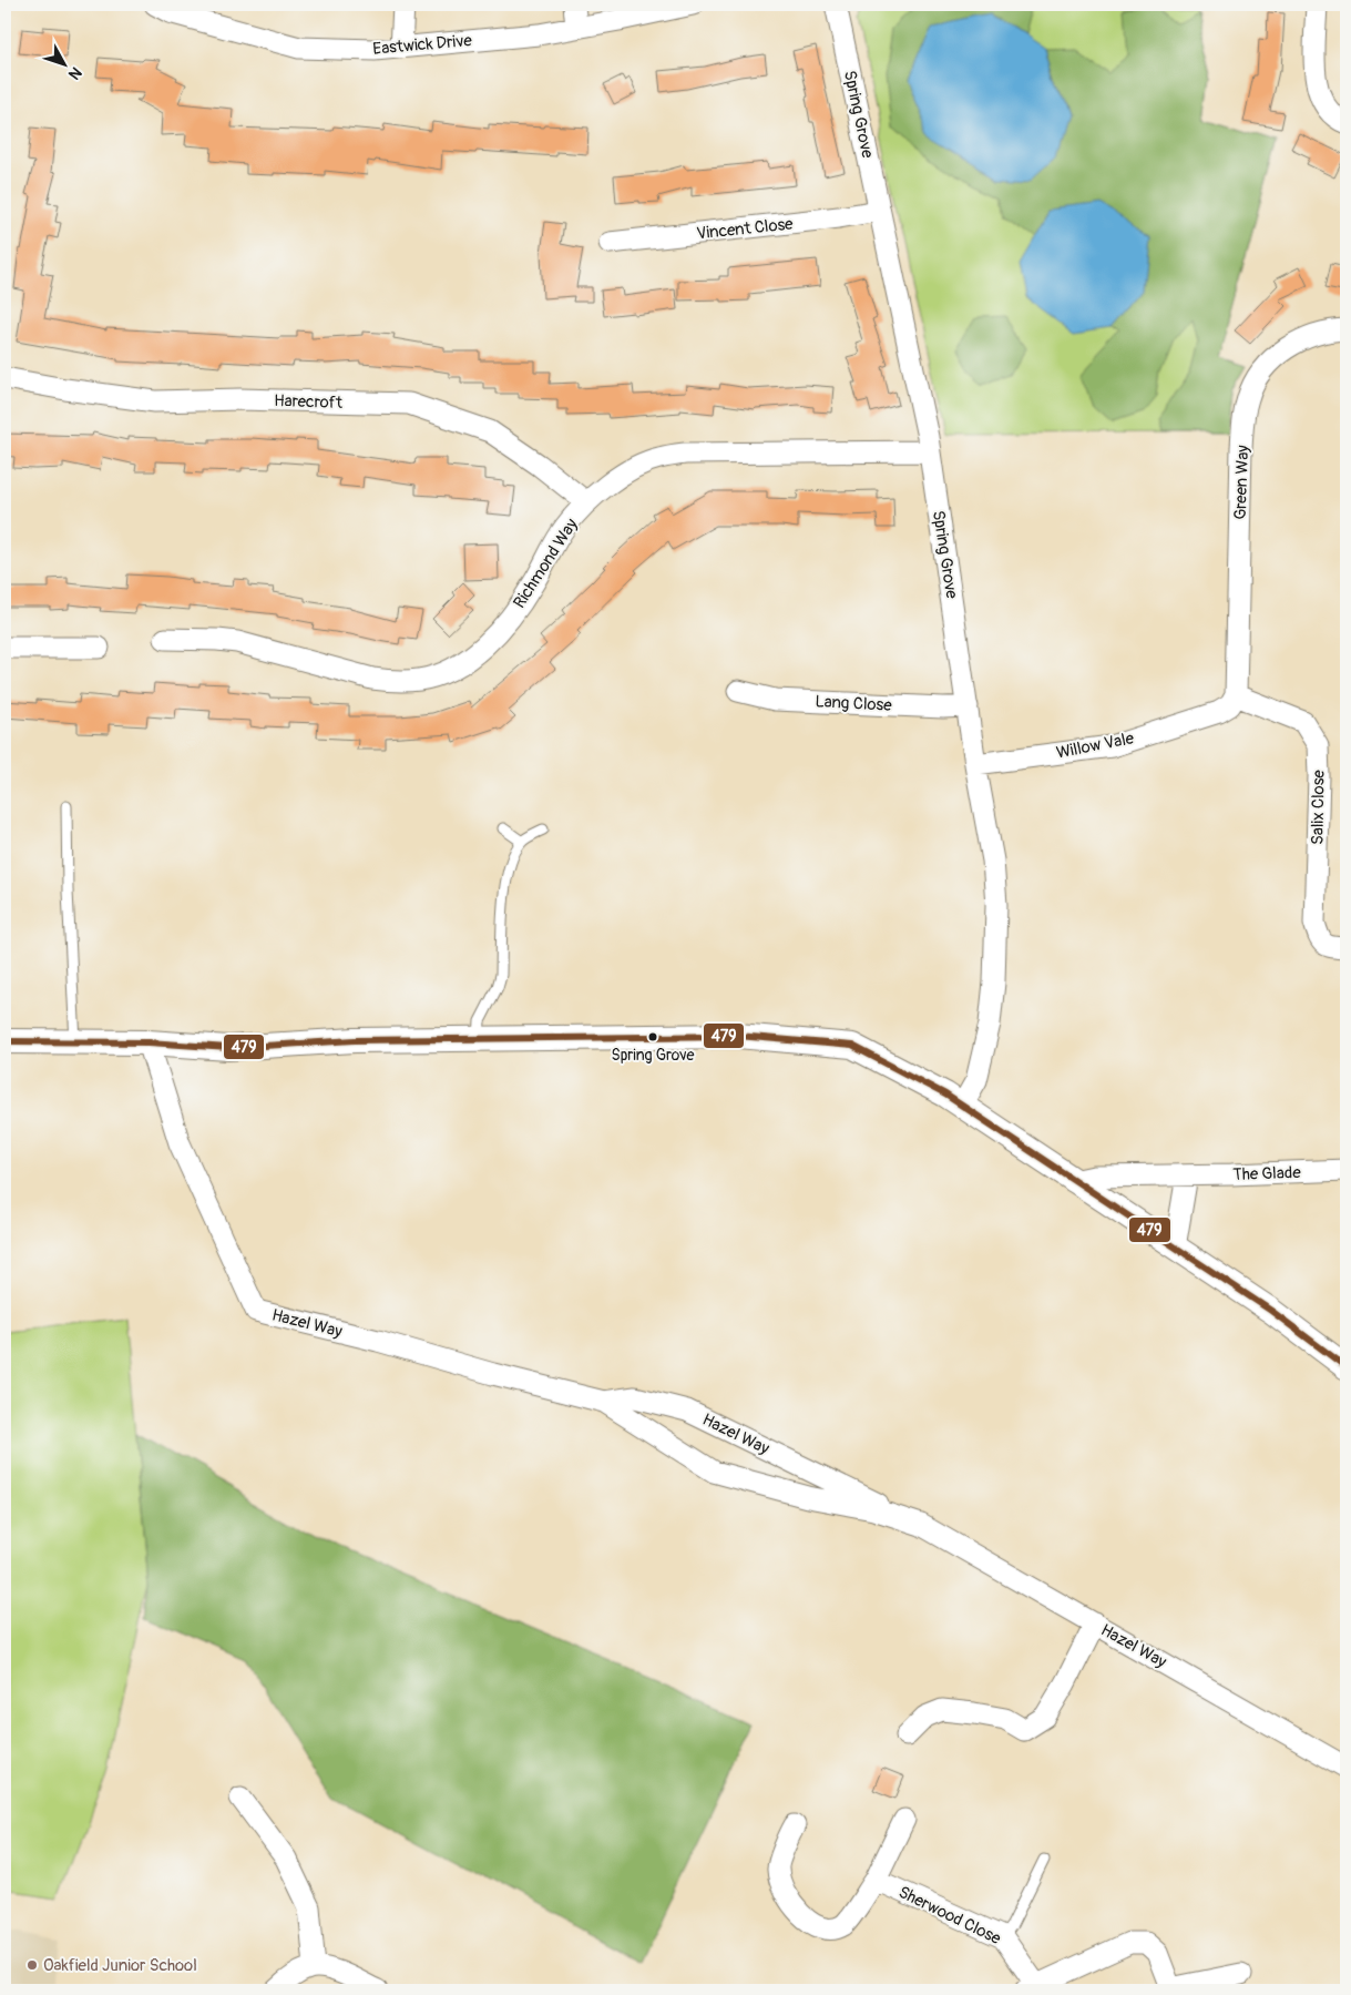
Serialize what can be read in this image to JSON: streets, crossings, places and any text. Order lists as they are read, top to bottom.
{
  "streets": {
    "street": [
      "Eastwick Drive",
      "Spring Grove",
      "Vincent Close",
      "Harecroft",
      "Green Way",
      "Richmond Way",
      "Lang Close",
      "Willow Vale",
      "Salix Close",
      "The Glade",
      "Hazel Way",
      "Sherwood Close"
    ]
  },
  "crossings": [
    ["Spring Grove", "Vincent Close"],
    ["Spring Grove", "Richmond Way"],
    ["Spring Grove", "Lang Close"],
    ["Spring Grove", "Willow Vale"],
    ["Harecroft", "Richmond Way"],
    ["Green Way", "Willow Vale"],
    ["Green Way", "Salix Close"],
    ["Willow Vale", "Salix Close"]
  ],
  "places": ["Spring Grove", "Oakfield Junior School"],
  "lines": ["transit line 479"],
  "north": "bottom right"
}
